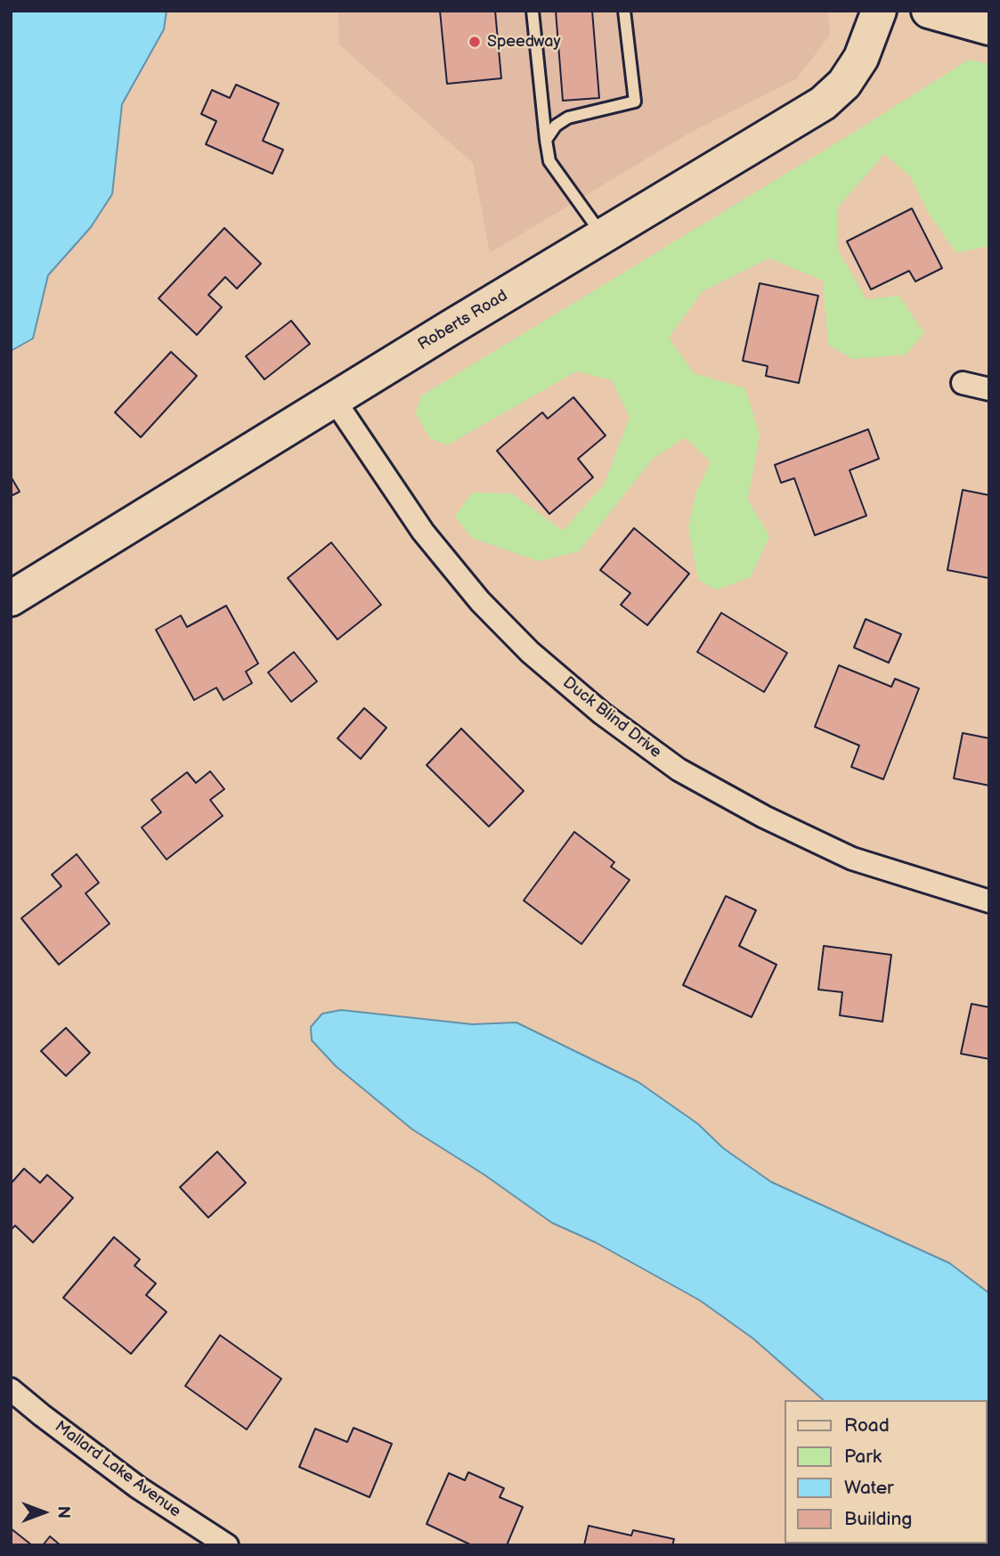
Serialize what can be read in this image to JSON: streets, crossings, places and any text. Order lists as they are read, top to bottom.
{
  "streets": {
    "main road": ["Roberts Road"],
    "street": ["Duck Blind Drive", "Mallard Lake Avenue"]
  },
  "crossings": [
    ["Roberts Road", "Duck Blind Drive"]
  ],
  "places": ["Speedway"],
  "legend": [
    "Road",
    "Park",
    "Water",
    "Building"
  ],
  "north": "right"
}
